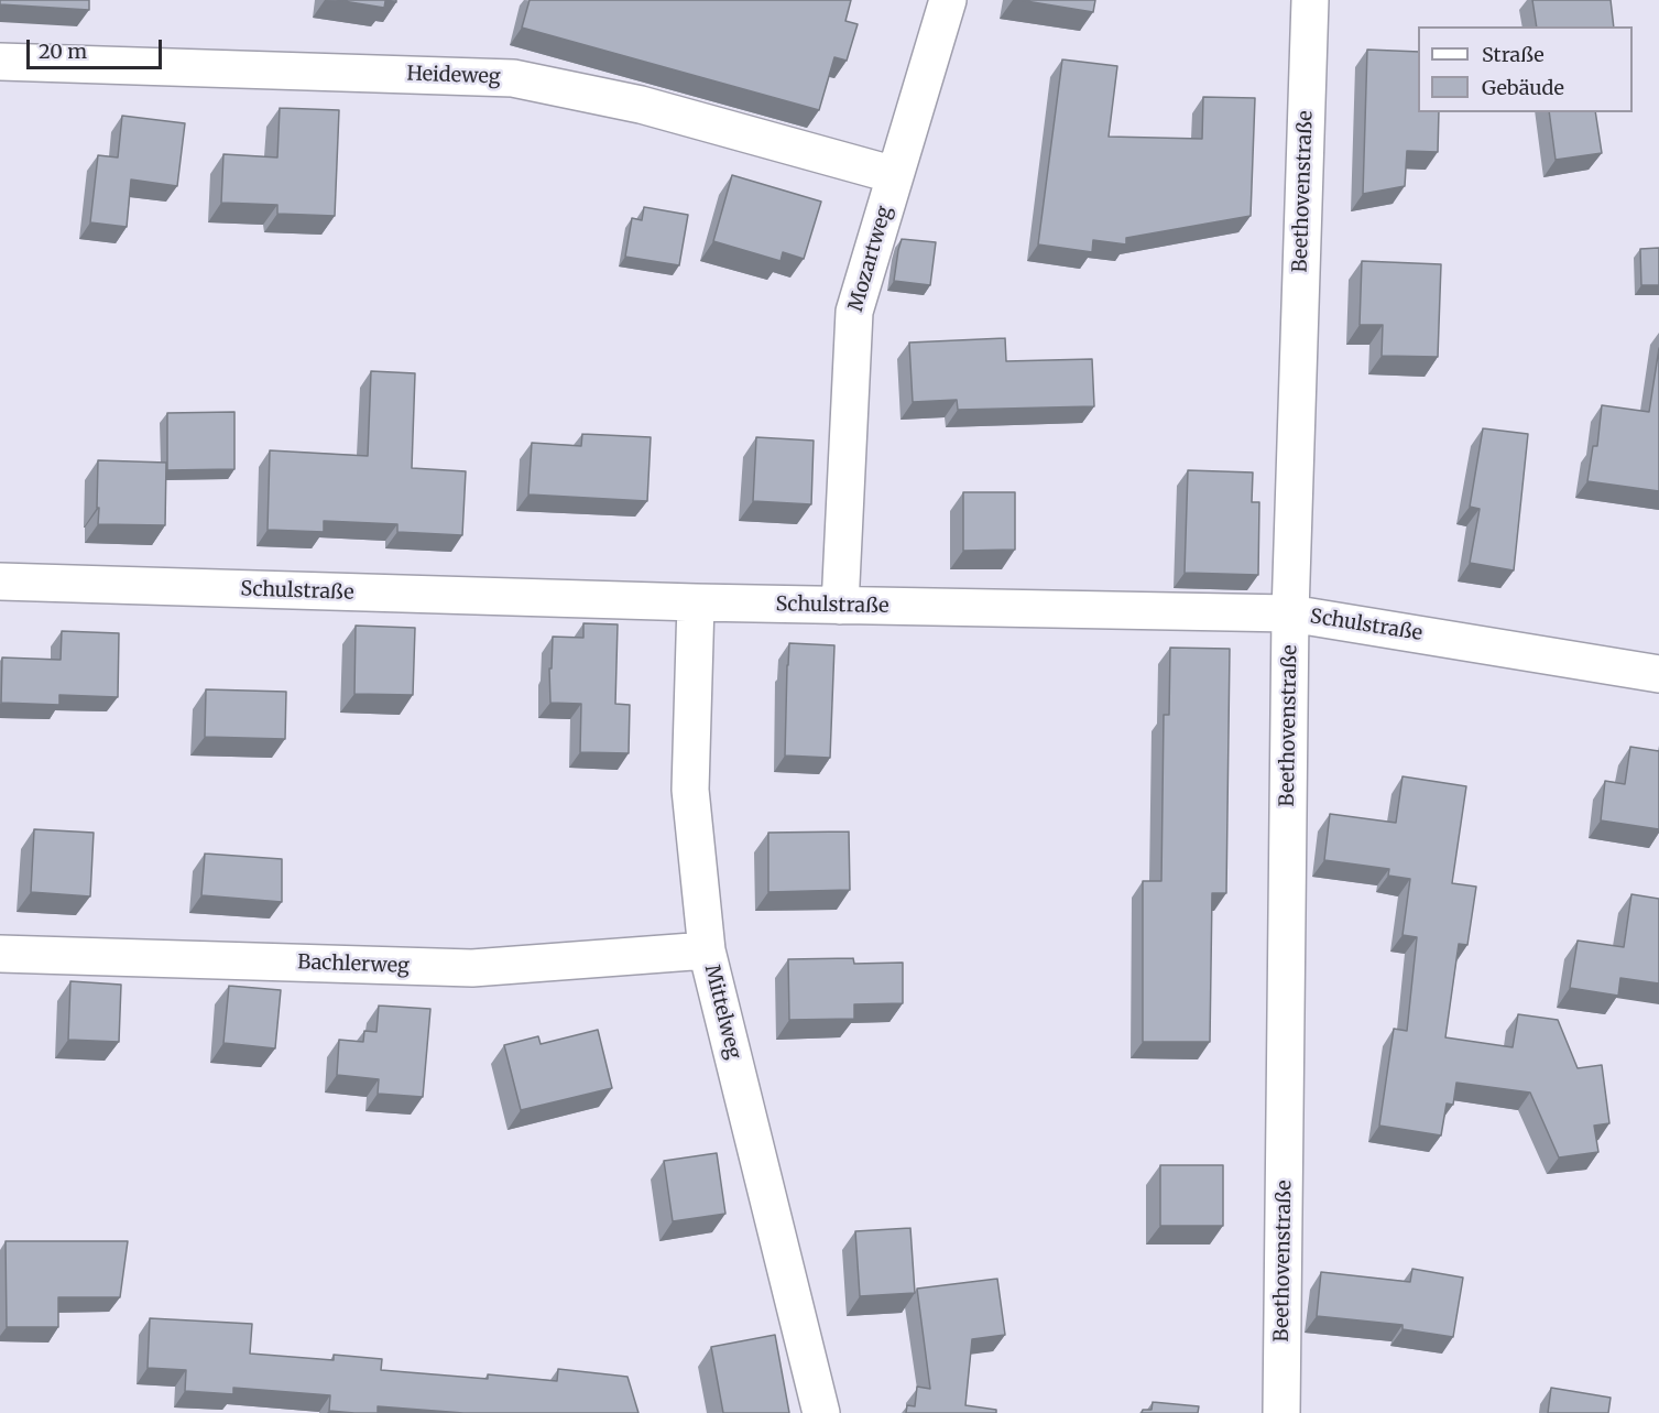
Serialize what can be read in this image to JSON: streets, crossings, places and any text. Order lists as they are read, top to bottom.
{
  "streets": {
    "street": [
      "Heideweg",
      "Beethovenstraße",
      "Mozartweg",
      "Schulstraße",
      "Bachlerweg",
      "Mittelweg"
    ]
  },
  "crossings": [
    ["Heideweg", "Mozartweg"],
    ["Beethovenstraße", "Schulstraße"],
    ["Mozartweg", "Schulstraße"],
    ["Schulstraße", "Mittelweg"],
    ["Bachlerweg", "Mittelweg"]
  ],
  "legend": ["Straße", "Gebäude"],
  "scale_bar": "20 m"
}
